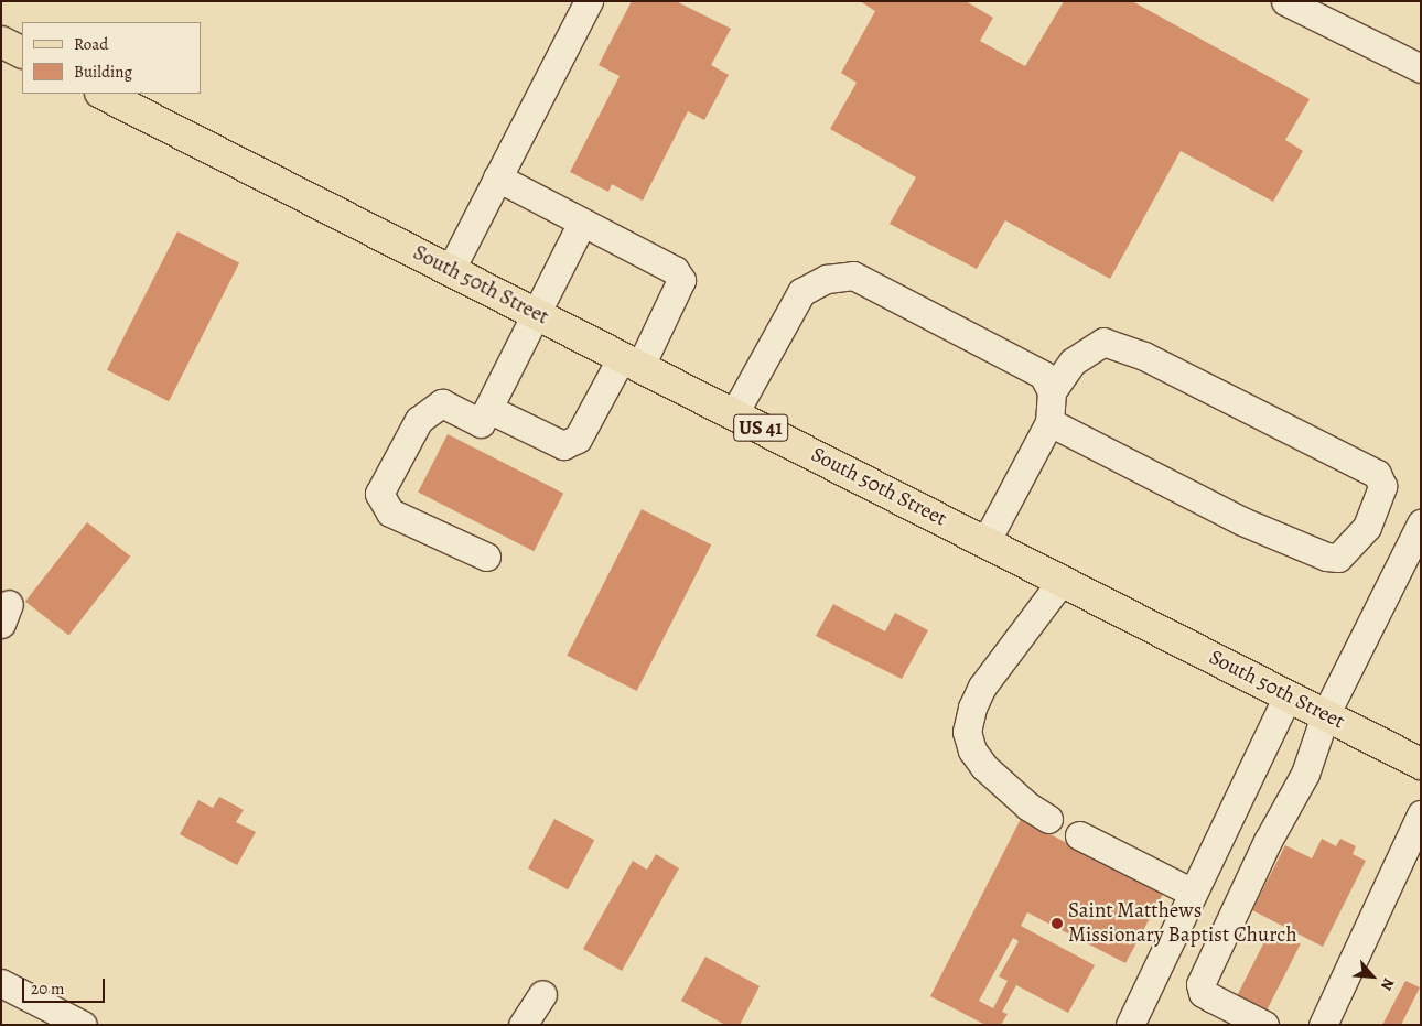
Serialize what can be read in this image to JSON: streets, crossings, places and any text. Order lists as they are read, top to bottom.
{
  "streets": {
    "main road": ["South 50th Street", "US 41"]
  },
  "places": ["Saint Matthews Missionary Baptist Church"],
  "legend": ["Road", "Building"],
  "scale_bar": "20 m",
  "north": "bottom right"
}
